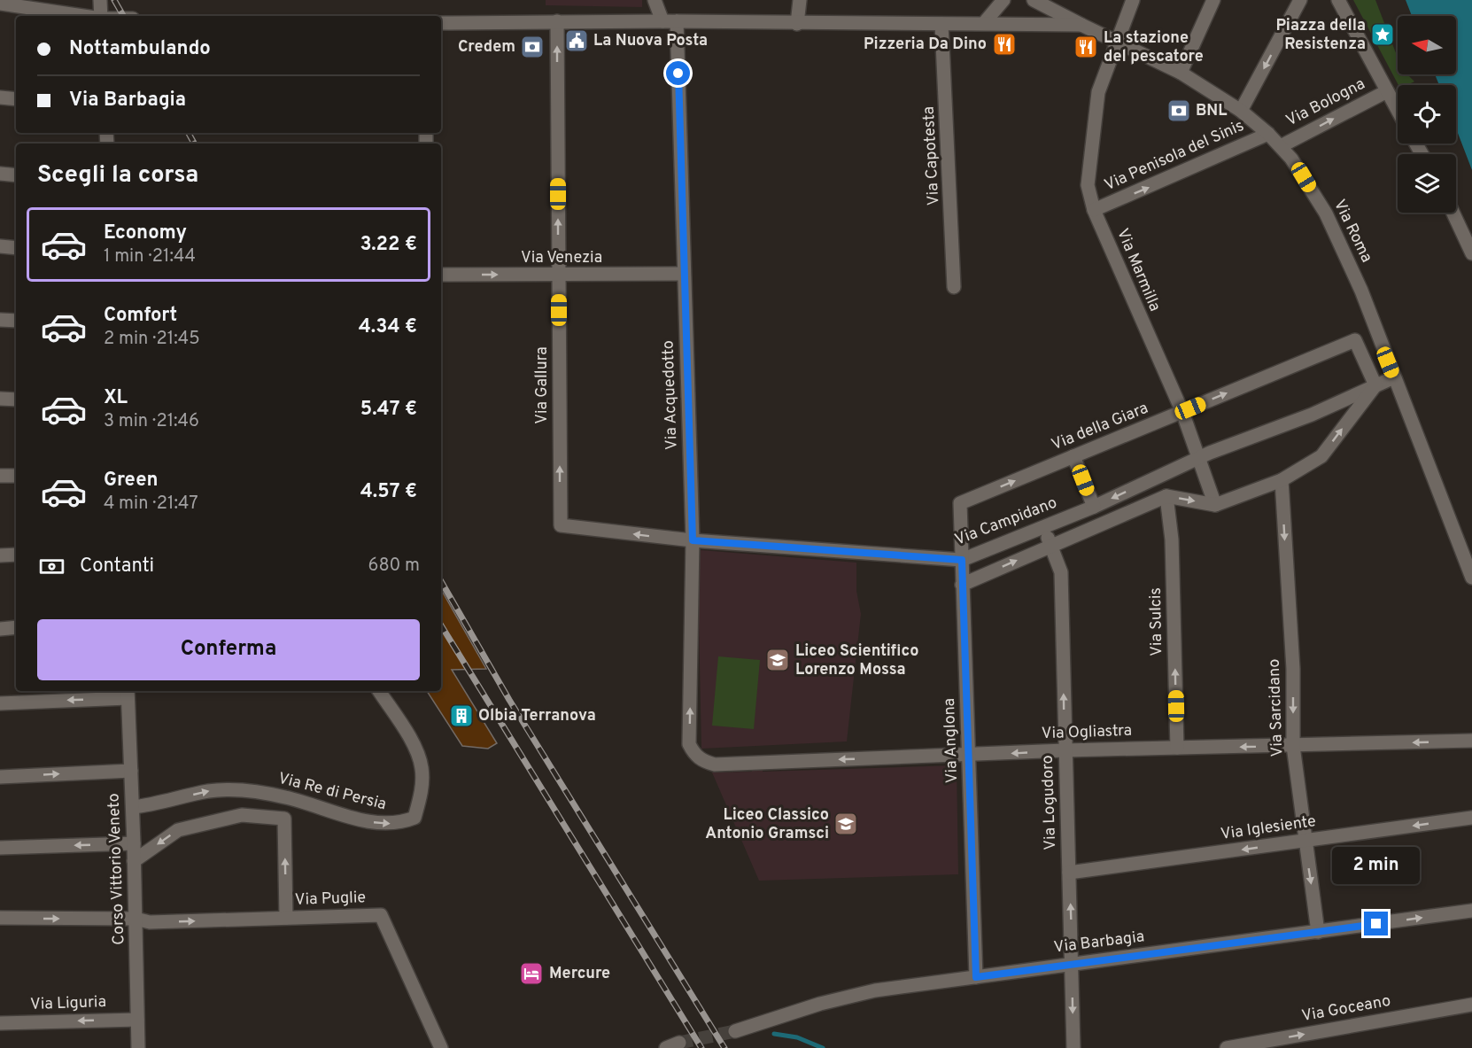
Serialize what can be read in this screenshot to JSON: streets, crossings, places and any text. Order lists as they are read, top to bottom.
{
  "streets": {
    "street": [
      "Via Bologna",
      "Via Capotesta",
      "Via Penisola del Sinis",
      "Via Roma",
      "Via Venezia",
      "Via Marmilla",
      "Via Gallura",
      "Via Acquedotto",
      "Via della Giara",
      "Via Campidano",
      "Via Sulcis",
      "Via Sarcidano",
      "Via Ogliastra",
      "Via Anglona",
      "Via Re di Persia",
      "Via Logudoro",
      "Via Iglesiente",
      "Corso Vittorio Veneto",
      "Via Puglie",
      "Via Barbagia",
      "Via Liguria",
      "Via Goceano"
    ]
  },
  "crossings": [
    ["Via Bologna", "Via Roma"],
    ["Via Penisola del Sinis", "Via Roma"],
    ["Via Penisola del Sinis", "Via Marmilla"],
    ["Via Roma", "Via Marmilla"],
    ["Via Roma", "Via Campidano"],
    ["Via Venezia", "Via Gallura"],
    ["Via Venezia", "Via Acquedotto"],
    ["Via Marmilla", "Via della Giara"],
    ["Via Marmilla", "Via Campidano"],
    ["Via Gallura", "Via Campidano"],
    ["Via Acquedotto", "Via Campidano"],
    ["Via Acquedotto", "Via Ogliastra"],
    ["Via della Giara", "Via Campidano"],
    ["Via della Giara", "Via Anglona"],
    ["Via Campidano", "Via Anglona"],
    ["Via Campidano", "Via Logudoro"],
    ["Via Sulcis", "Via Ogliastra"],
    ["Via Sarcidano", "Via Ogliastra"],
    ["Via Sarcidano", "Via Iglesiente"],
    ["Via Sarcidano", "Via Barbagia"],
    ["Via Ogliastra", "Via Anglona"],
    ["Via Ogliastra", "Via Logudoro"],
    ["Via Anglona", "Via Barbagia"],
    ["Via Re di Persia", "Corso Vittorio Veneto"],
    ["Via Logudoro", "Via Iglesiente"],
    ["Via Logudoro", "Via Barbagia"],
    ["Corso Vittorio Veneto", "Via Puglie"],
    ["Corso Vittorio Veneto", "Via Liguria"]
  ],
  "one_way": [
    "Via Bologna",
    "Via Penisola del Sinis",
    "Via Venezia",
    "Via Gallura",
    "Via Sulcis",
    "Via Sarcidano",
    "Via Ogliastra",
    "Via Iglesiente",
    "Via Liguria",
    "Via Goceano"
  ],
  "places": {
    "place": ["Piazza della Resistenza"],
    "public building": ["La Nuova Posta"],
    "restaurant": ["Pizzeria Da Dino", "La stazione del pescatore"],
    "bank": ["Credem", "BNL"],
    "school or university": ["Liceo Scientifico Lorenzo Mossa", "Liceo Classico Antonio Gramsci"],
    "building": ["Olbia Terranova"],
    "hotel": ["Mercure"]
  },
  "north": "left",
  "page": {
    "banner": ["Nottambulando", "Via Barbagia"],
    "heading": "Scegli la corsa",
    "list": [
      {
        "name": "Economy",
        "note": "1 min · 21:44",
        "value": "3.22 €"
      },
      {
        "name": "Comfort",
        "note": "2 min · 21:45",
        "value": "4.34 €"
      },
      {
        "name": "XL",
        "note": "3 min · 21:46",
        "value": "5.47 €"
      },
      {
        "name": "Green",
        "note": "4 min · 21:47",
        "value": "4.57 €"
      }
    ],
    "pay": ["Contanti", "680 m"],
    "buttons": "Conferma",
    "bubble": "2 min"
  }
}
